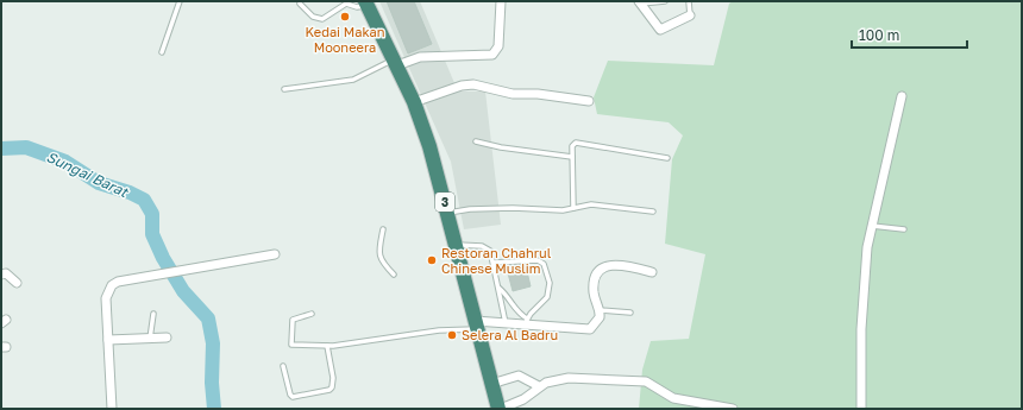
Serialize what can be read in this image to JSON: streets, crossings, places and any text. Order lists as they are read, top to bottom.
{
  "streets": {
    "highway": ["3"]
  },
  "water": ["Sungai Barat"],
  "places": ["Kedai Makan Mooneera", "Restoran Chahrul Chinese Muslim", "Selera Al Badru"],
  "scale_bar": "100 m"
}
